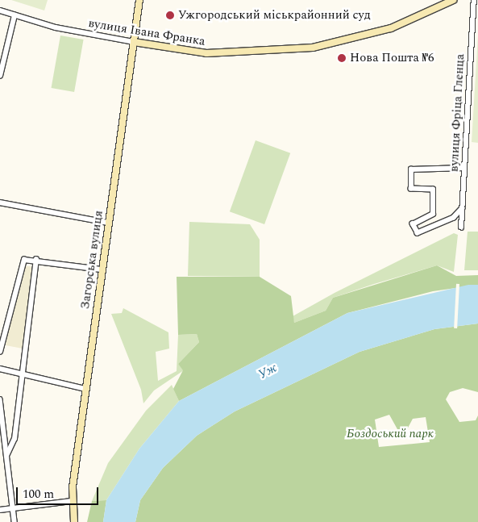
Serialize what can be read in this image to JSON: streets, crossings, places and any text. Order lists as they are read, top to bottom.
{
  "streets": {
    "street": ["вулиця Івана Франка", "вулиця Фріца Гленца", "Загорська вулиця"]
  },
  "crossings": [
    ["вулиця Івана Франка", "Загорська вулиця"]
  ],
  "water": ["Уж"],
  "parks": ["Боздоський парк"],
  "places": ["Ужгородський міськрайонний суд", "Нова Пошта №6"],
  "scale_bar": "100 m"
}
